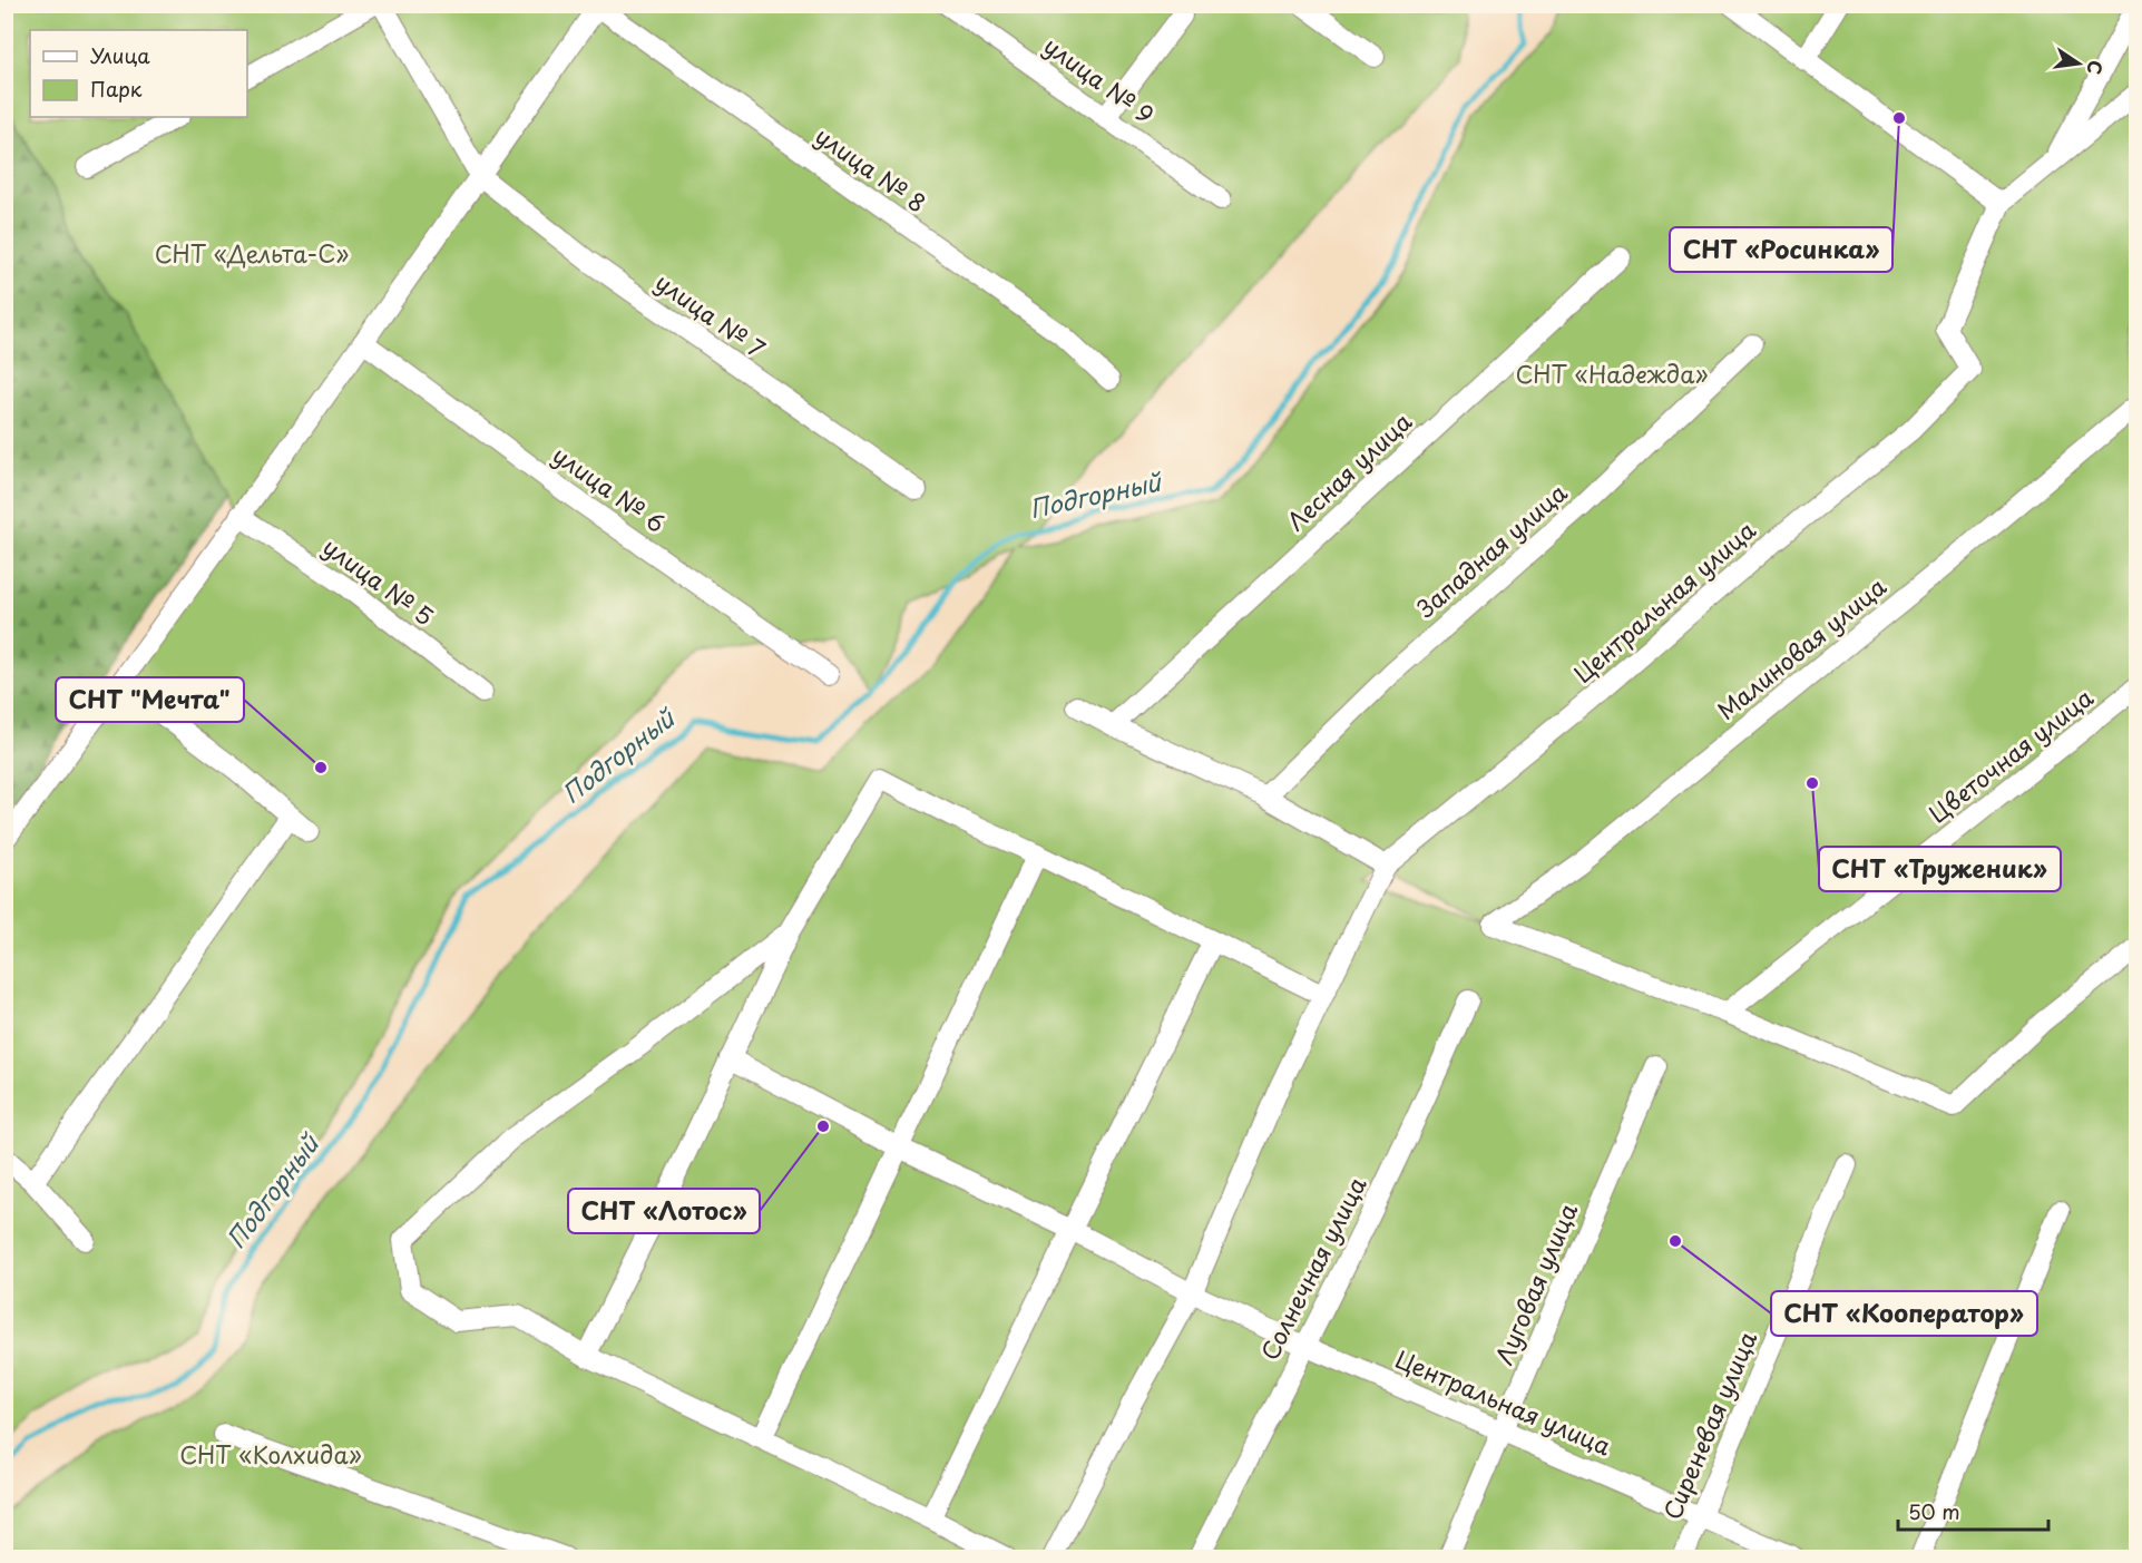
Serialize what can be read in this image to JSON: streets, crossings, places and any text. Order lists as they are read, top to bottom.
{
  "streets": {
    "street": [
      "улица № 9",
      "улица № 8",
      "улица № 7",
      "Лесная улица",
      "улица № 6",
      "Западная улица",
      "улица № 5",
      "Центральная улица",
      "Малиновая улица",
      "Цветочная улица",
      "Солнечная улица",
      "Луговая улица",
      "Сиреневая улица"
    ]
  },
  "crossings": [
    ["Центральная улица", "Солнечная улица"],
    ["Центральная улица", "Луговая улица"],
    ["Центральная улица", "Сиреневая улица"],
    ["Малиновая улица", "Цветочная улица"]
  ],
  "water": ["Подгорный"],
  "parks": ["СНТ «Дельта-С»", "СНТ «Надежда»", "СНТ «Колхида»"],
  "places": [
    "СНТ «Росинка»",
    "СНТ \"Мечта\"",
    "СНТ «Труженик»",
    "СНТ «Лотос»",
    "СНТ «Кооператор»"
  ],
  "legend": ["Улица", "Парк"],
  "scale_bar": "50 m",
  "north": "right"
}
